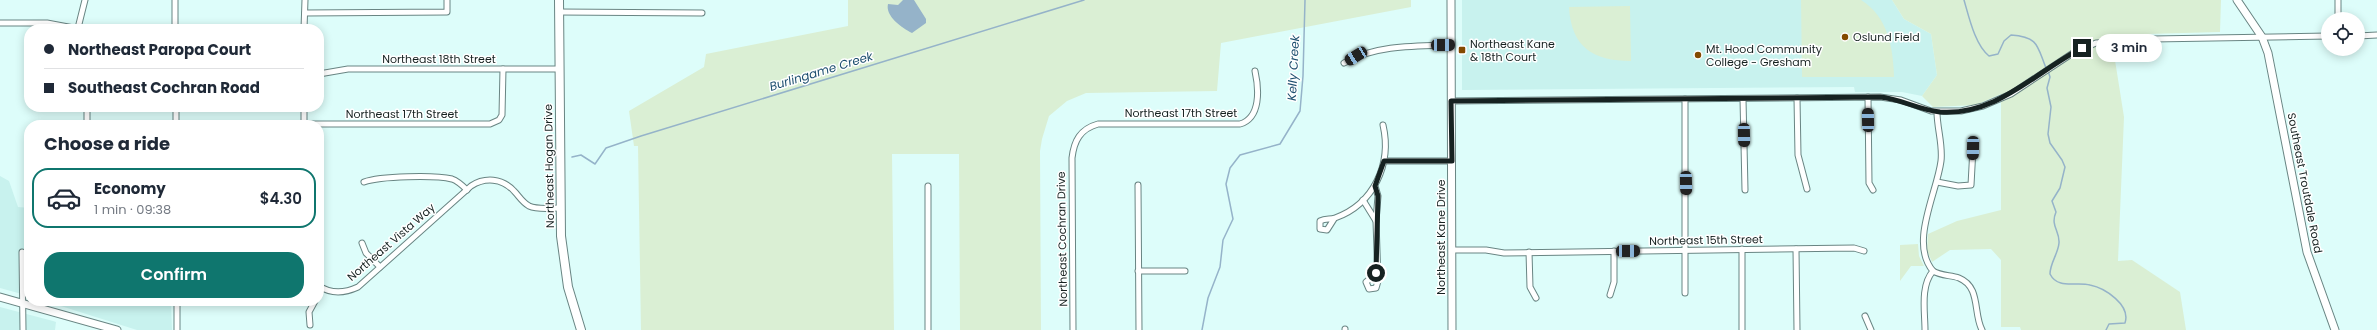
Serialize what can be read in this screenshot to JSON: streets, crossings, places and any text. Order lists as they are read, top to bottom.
{
  "streets": {
    "highway": ["Northeast Hogan Drive"],
    "main road": ["Southeast Troutdale Road", "Northeast Kane Drive"],
    "street": [
      "Northeast 18th Street",
      "Northeast 17th Street",
      "Northeast Cochran Drive",
      "Northeast 15th Street",
      "Northeast Vista Way"
    ]
  },
  "crossings": [
    ["Northeast 18th Street", "Northeast 17th Street"],
    ["Northeast 18th Street", "Northeast Hogan Drive"],
    ["Northeast 17th Street", "Northeast Cochran Drive"],
    ["Northeast Hogan Drive", "Northeast Vista Way"],
    ["Northeast Kane Drive", "Northeast 15th Street"]
  ],
  "water": ["Kelly Creek", "Burlingame Creek"],
  "places": {
    "other": ["Oslund Field", "Mt. Hood Community College - Gresham"],
    "transit": ["Northeast Kane & 18th Court"]
  },
  "page": {
    "banner": ["Northeast Paropa Court", "Southeast Cochran Road"],
    "bubble": "3 min",
    "heading": "Choose a ride",
    "list": [
      {
        "name": "Economy",
        "note": "1 min · 09:38",
        "value": "$4.30"
      }
    ],
    "buttons": "Confirm"
  }
}
